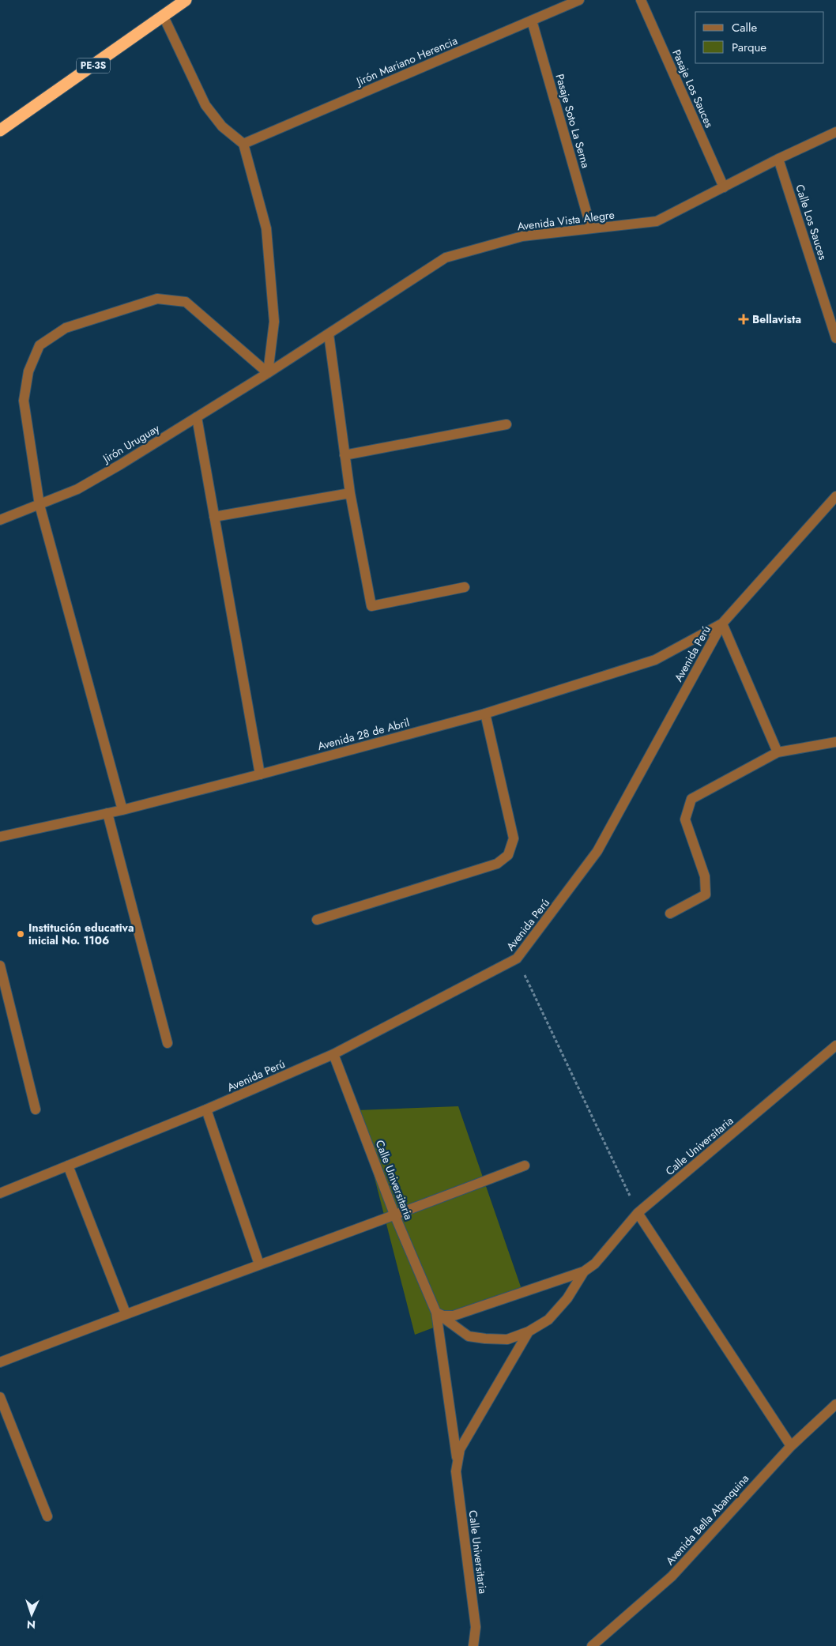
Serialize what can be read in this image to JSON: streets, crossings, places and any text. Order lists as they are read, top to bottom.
{
  "streets": {
    "highway": ["PE-3S"],
    "street": [
      "Jirón Mariano Herencia",
      "Pasaje Los Sauces",
      "Pasaje Soto La Serna",
      "Avenida Vista Alegre",
      "Calle Los Sauces",
      "Jirón Uruguay",
      "Avenida Perú",
      "Avenida 28 de Abril",
      "Calle Universitaria",
      "Avenida Bella Abanquina"
    ]
  },
  "crossings": [
    ["Jirón Mariano Herencia", "Pasaje Soto La Serna"],
    ["Pasaje Los Sauces", "Avenida Vista Alegre"],
    ["Pasaje Soto La Serna", "Avenida Vista Alegre"],
    ["Avenida Vista Alegre", "Calle Los Sauces"],
    ["Avenida Vista Alegre", "Jirón Uruguay"],
    ["Avenida Perú", "Avenida 28 de Abril"],
    ["Avenida Perú", "Calle Universitaria"]
  ],
  "places": {
    "health": ["Bellavista"],
    "other": ["Institución educativa inicial No. 1106"]
  },
  "legend": ["Calle", "Parque"],
  "north": "bottom"
}
